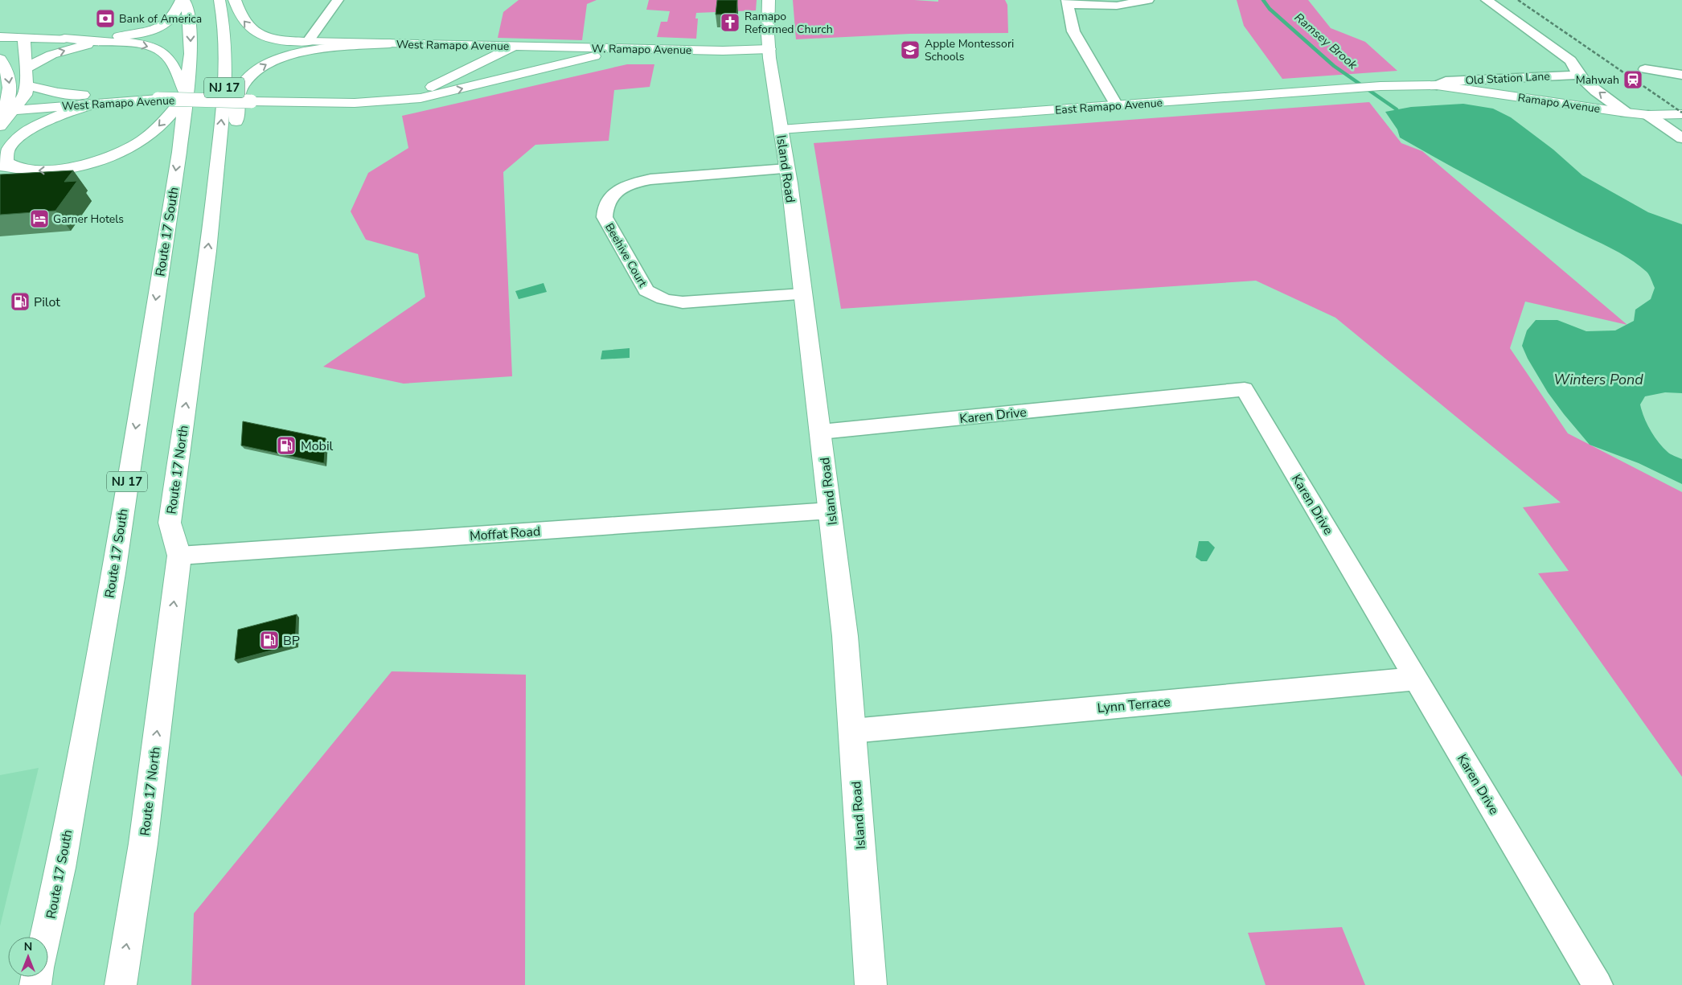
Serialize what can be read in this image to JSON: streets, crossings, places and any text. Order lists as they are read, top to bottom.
{
  "streets": {
    "main road": [
      "West Ramapo Avenue",
      "W. Ramapo Avenue",
      "NJ 17",
      "Ramapo Avenue",
      "East Ramapo Avenue",
      "Island Road",
      "Route 17 South",
      "Route 17 North"
    ],
    "street": [
      "Old Station Lane",
      "Beehive Court",
      "Karen Drive",
      "Moffat Road",
      "Lynn Terrace"
    ]
  },
  "crossings": [
    ["West Ramapo Avenue", "W. Ramapo Avenue"],
    ["W. Ramapo Avenue", "Island Road"],
    ["Old Station Lane", "Ramapo Avenue"],
    ["Old Station Lane", "East Ramapo Avenue"],
    ["Ramapo Avenue", "East Ramapo Avenue"],
    ["East Ramapo Avenue", "Island Road"],
    ["Island Road", "Beehive Court"],
    ["Island Road", "Karen Drive"],
    ["Island Road", "Moffat Road"],
    ["Island Road", "Lynn Terrace"],
    ["Karen Drive", "Lynn Terrace"],
    ["Route 17 North", "Moffat Road"]
  ],
  "one_way": ["Route 17 South", "Route 17 North"],
  "water": ["Ramsey Brook", "Winters Pond"],
  "places": {
    "bank": ["Bank of America"],
    "church": ["Ramapo Reformed Church"],
    "school or university": ["Apple Montessori Schools"],
    "station": ["Mahwah"],
    "hotel": ["Garner Hotels"],
    "fuel station": ["Pilot", "Mobil", "BP"]
  },
  "north": "top"
}
